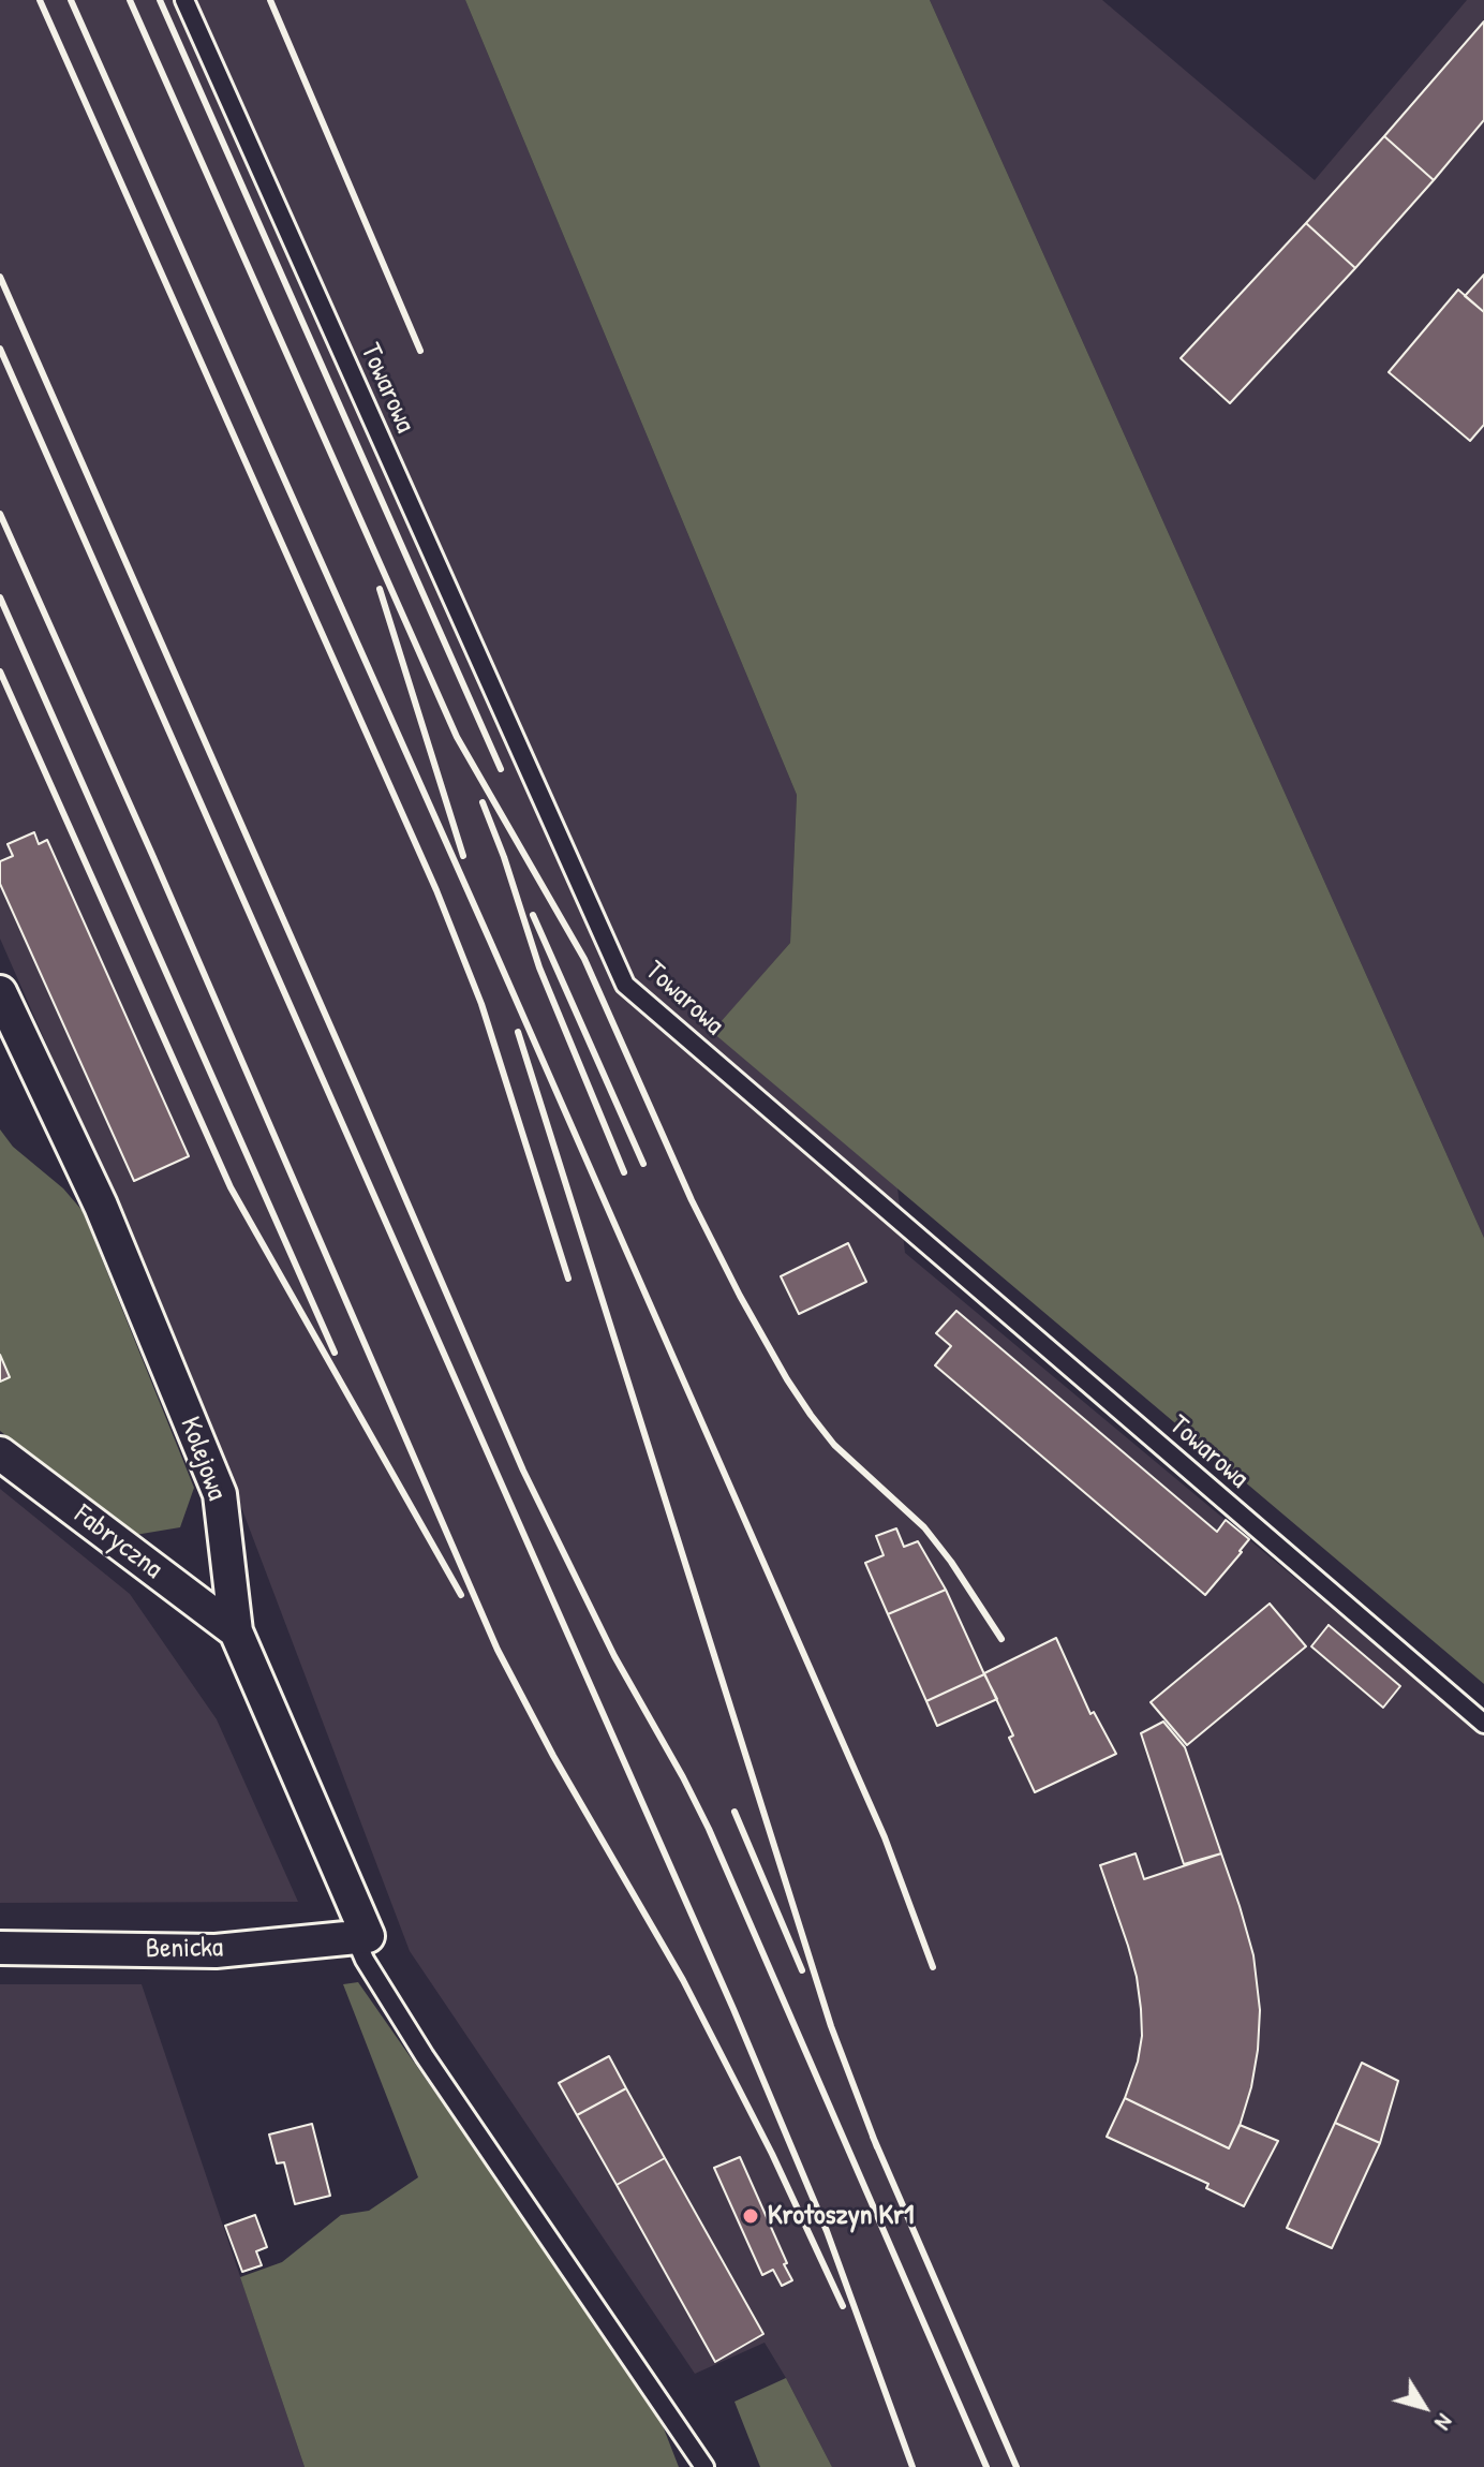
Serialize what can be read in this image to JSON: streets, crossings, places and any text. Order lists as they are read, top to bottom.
{
  "streets": {
    "street": ["Kolejowa", "Fabryczna", "Benicka"],
    "lane": ["Towarowa"]
  },
  "crossings": [
    ["Kolejowa", "Fabryczna"],
    ["Kolejowa", "Benicka"]
  ],
  "places": ["Krotoszyn Kr1"],
  "north": "bottom right"
}
